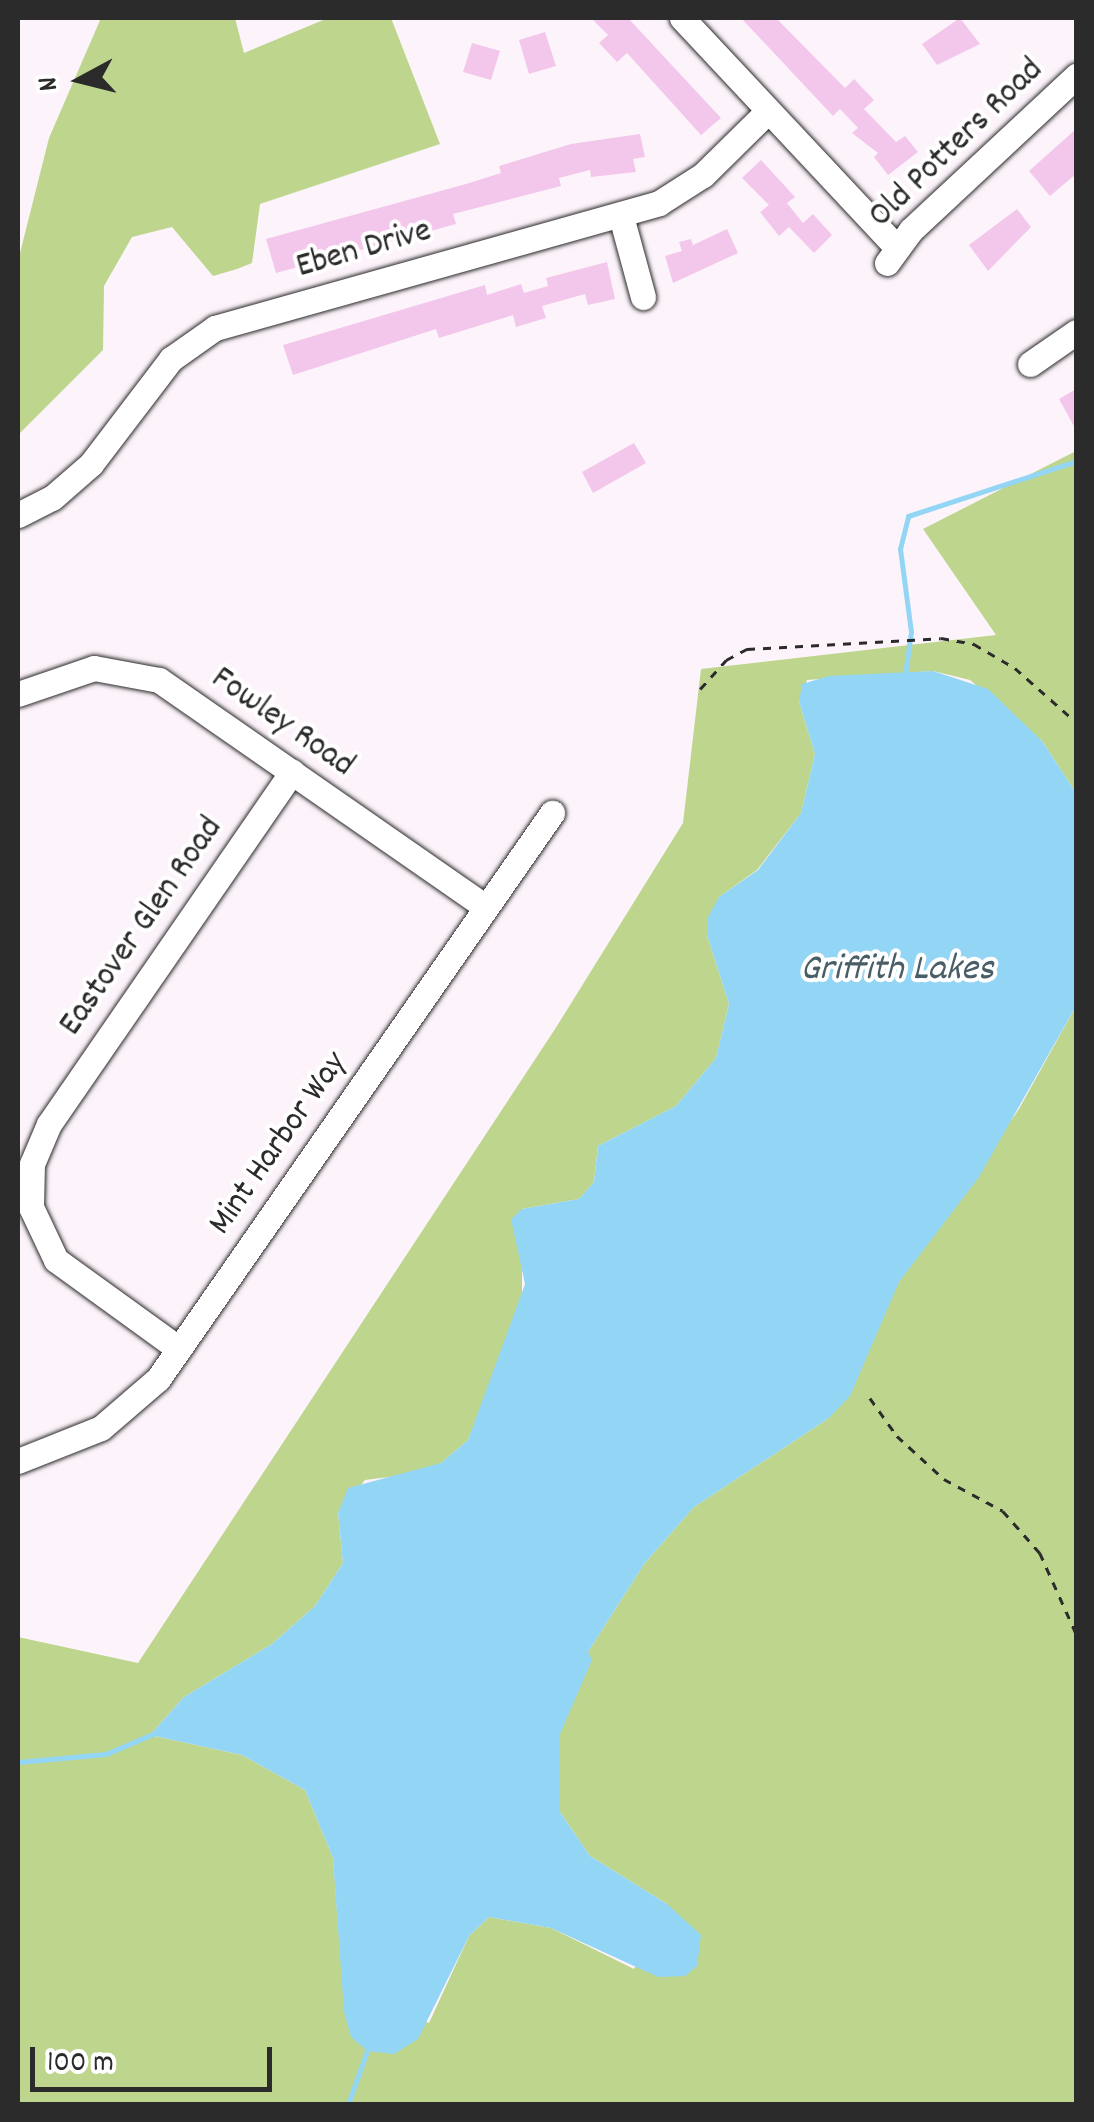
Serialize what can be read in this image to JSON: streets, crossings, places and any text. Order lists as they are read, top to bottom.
{
  "streets": {
    "street": [
      "Old Potters Road",
      "Eben Drive",
      "Fowley Road",
      "Eastover Glen Road",
      "Mint Harbor Way"
    ]
  },
  "crossings": [
    ["Old Potters Road", "Eben Drive"],
    ["Fowley Road", "Eastover Glen Road"],
    ["Fowley Road", "Mint Harbor Way"],
    ["Eastover Glen Road", "Mint Harbor Way"]
  ],
  "water": ["Griffith Lakes"],
  "scale_bar": "100 m",
  "north": "left"
}
